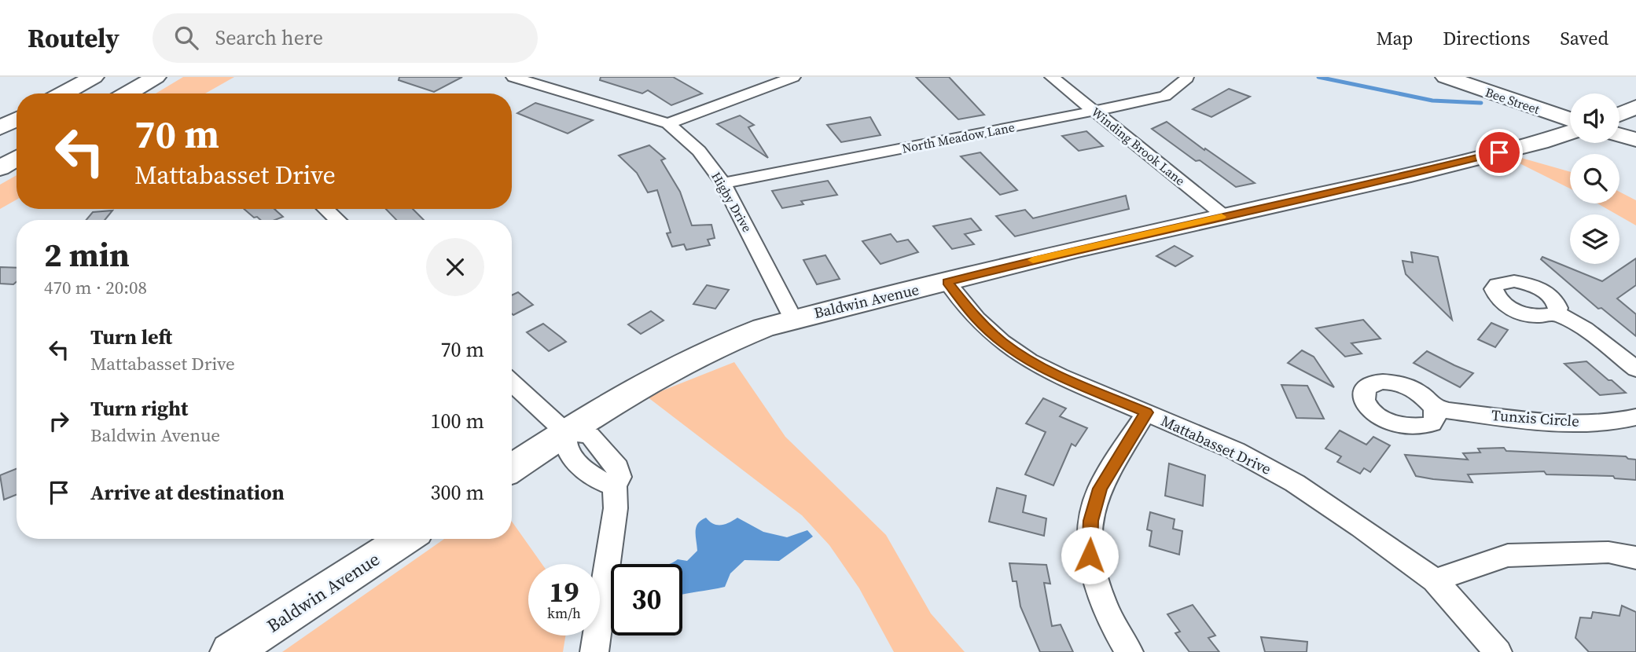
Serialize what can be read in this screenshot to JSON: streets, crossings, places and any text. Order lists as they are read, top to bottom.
{
  "streets": {
    "main road": ["Bee Street", "Baldwin Avenue"],
    "street": [
      "North Meadow Lane",
      "Winding Brook Lane",
      "Higby Drive",
      "Tunxis Circle",
      "Mattabasset Drive"
    ]
  },
  "crossings": [
    ["North Meadow Lane", "Winding Brook Lane"],
    ["North Meadow Lane", "Higby Drive"],
    ["Winding Brook Lane", "Baldwin Avenue"],
    ["Higby Drive", "Baldwin Avenue"],
    ["Baldwin Avenue", "Mattabasset Drive"]
  ],
  "page": {
    "header": "Routely",
    "search": "Search here",
    "nav": ["Map", "Directions", "Saved"],
    "turn": ["70 m", "Mattabasset Drive"],
    "heading": ["2 min", "470 m · 20:08"],
    "list": [
      {
        "name": "Turn left",
        "note": "Mattabasset Drive",
        "value": "70 m"
      },
      {
        "name": "Turn right",
        "note": "Baldwin Avenue",
        "value": "100 m"
      },
      {
        "name": "Arrive at destination",
        "value": "300 m"
      }
    ],
    "speed": "19 km/h",
    "limit": "30"
  }
}
